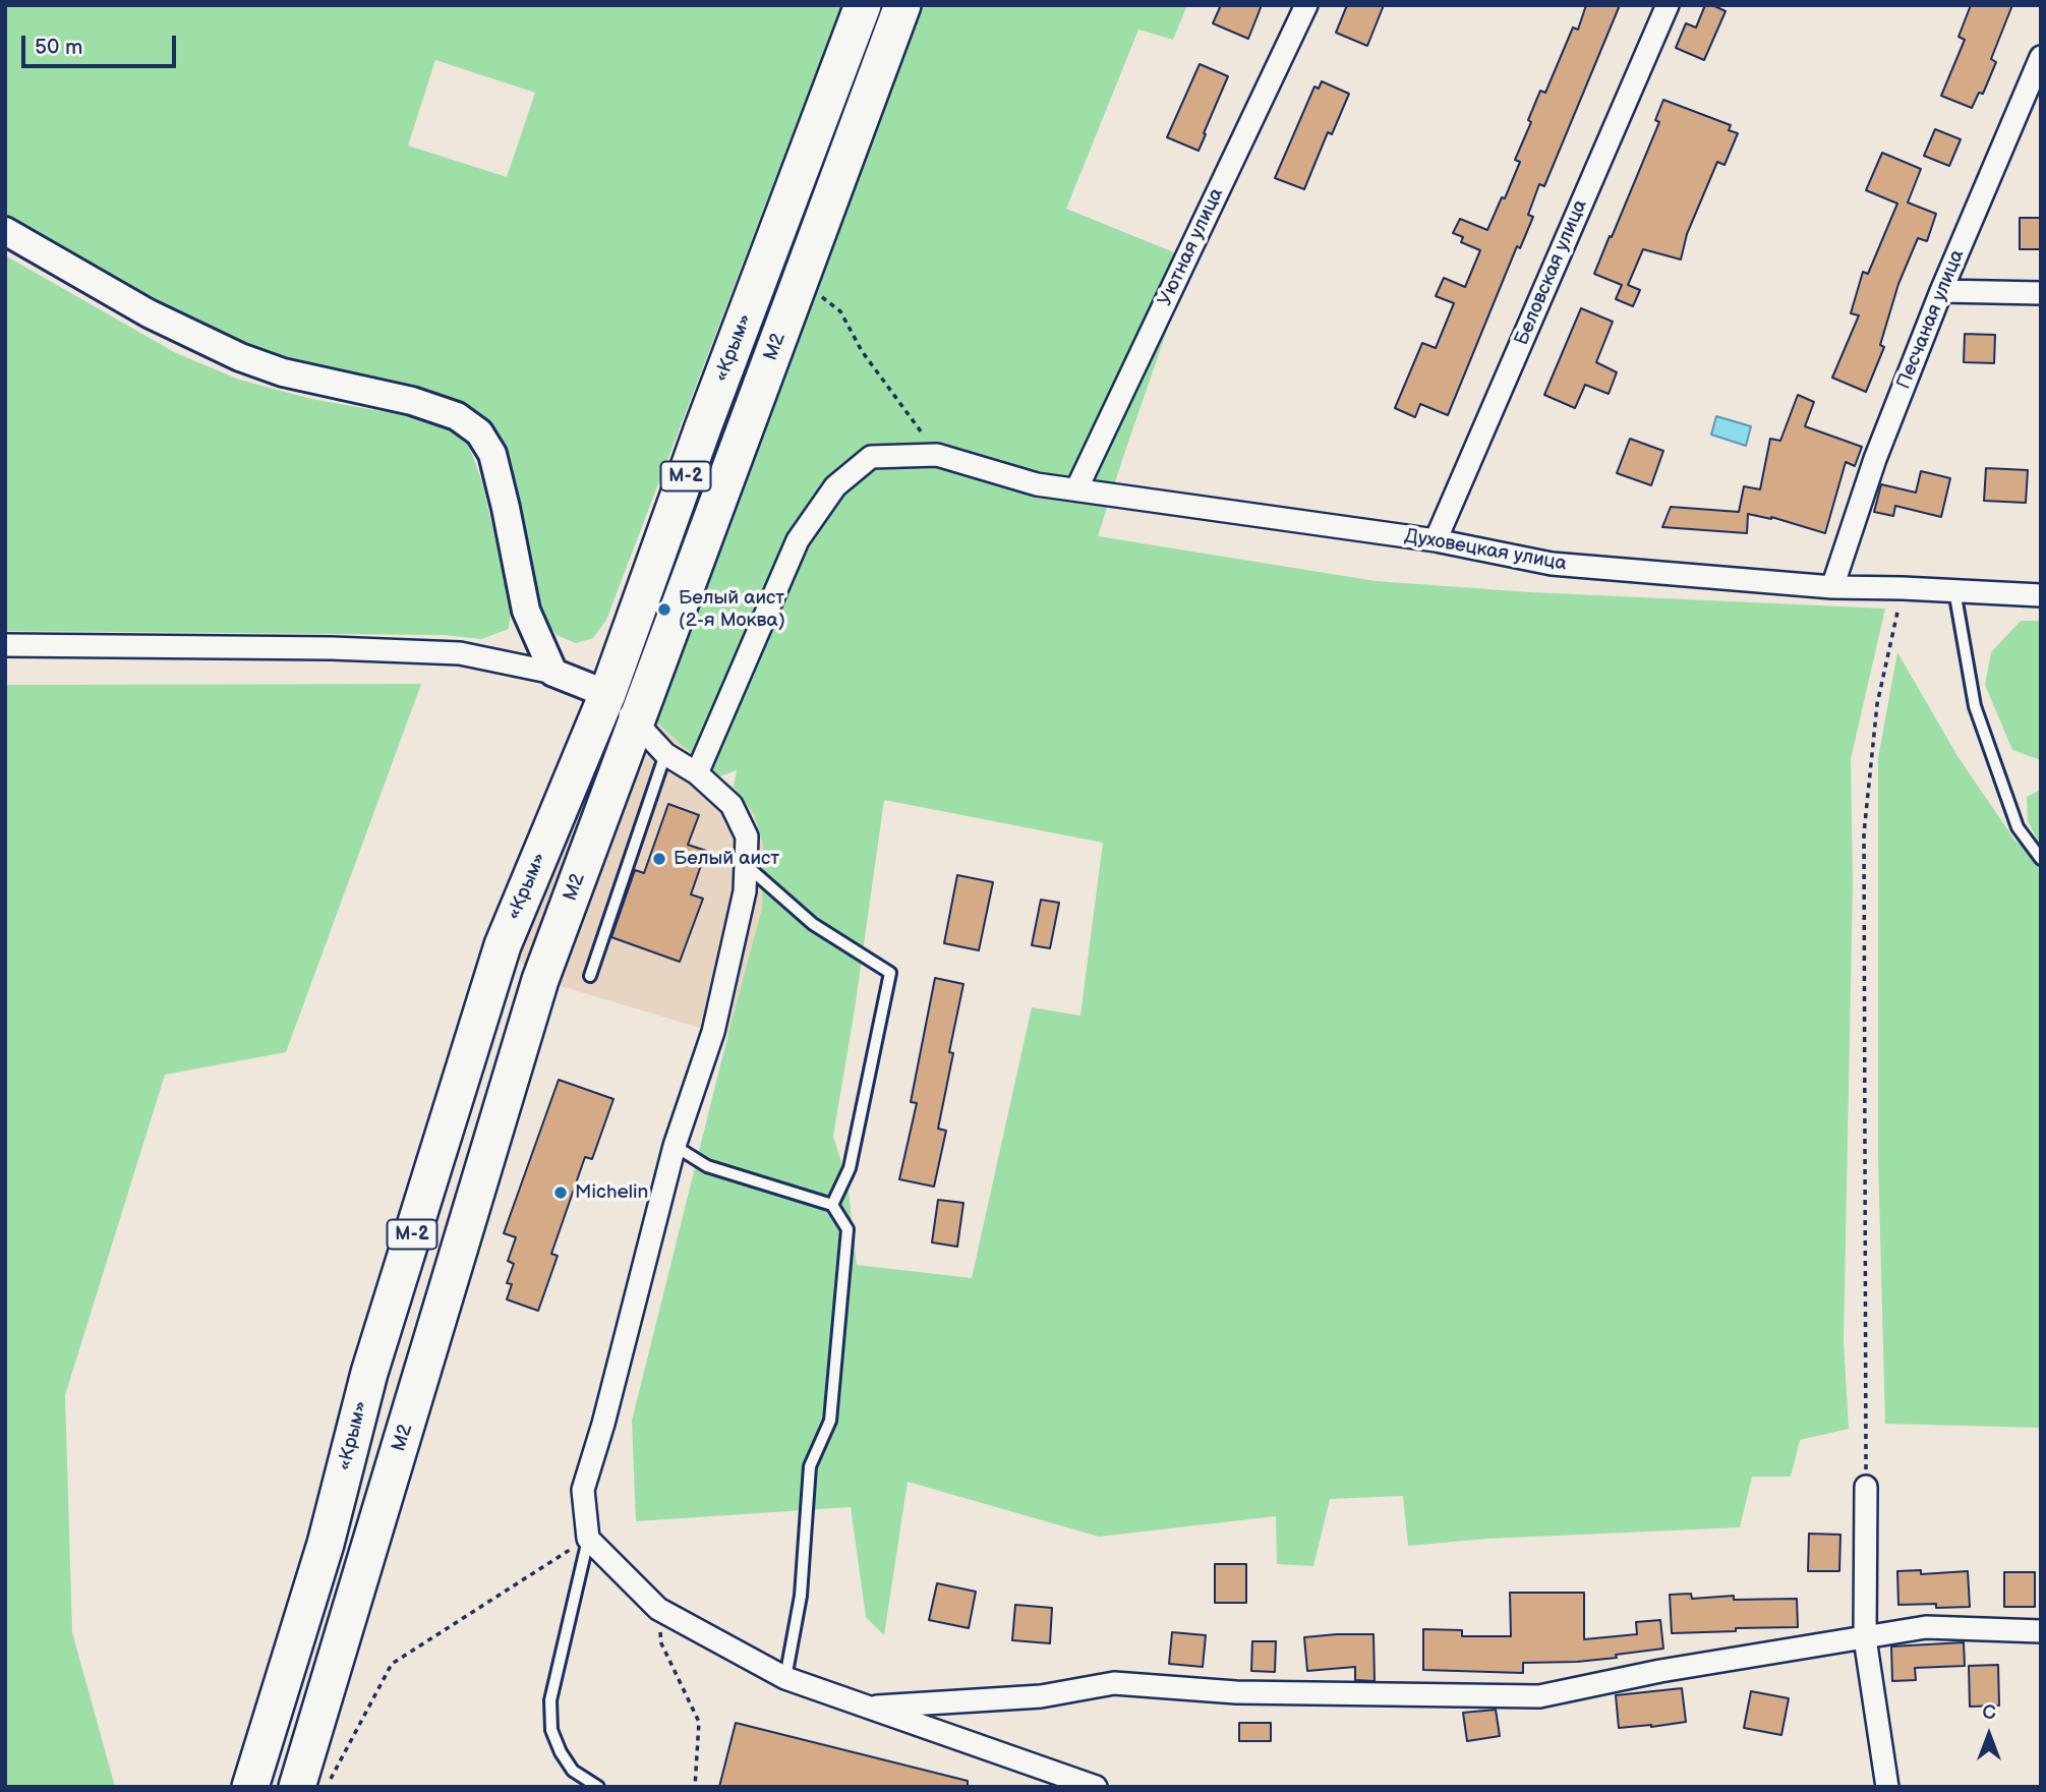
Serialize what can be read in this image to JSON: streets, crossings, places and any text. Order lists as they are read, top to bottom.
{
  "streets": {
    "highway": ["М2", "«Крым»", "М-2"],
    "street": [
      "Уютная улица",
      "Беловская улица",
      "Песчаная улица",
      "Духовецкая улица"
    ]
  },
  "crossings": [
    ["Уютная улица", "Духовецкая улица"],
    ["Беловская улица", "Духовецкая улица"],
    ["Песчаная улица", "Духовецкая улица"]
  ],
  "places": ["Белый аист (2-я Моква)", "Белый аист", "Michelin"],
  "scale_bar": "50 m",
  "north": "top"
}
